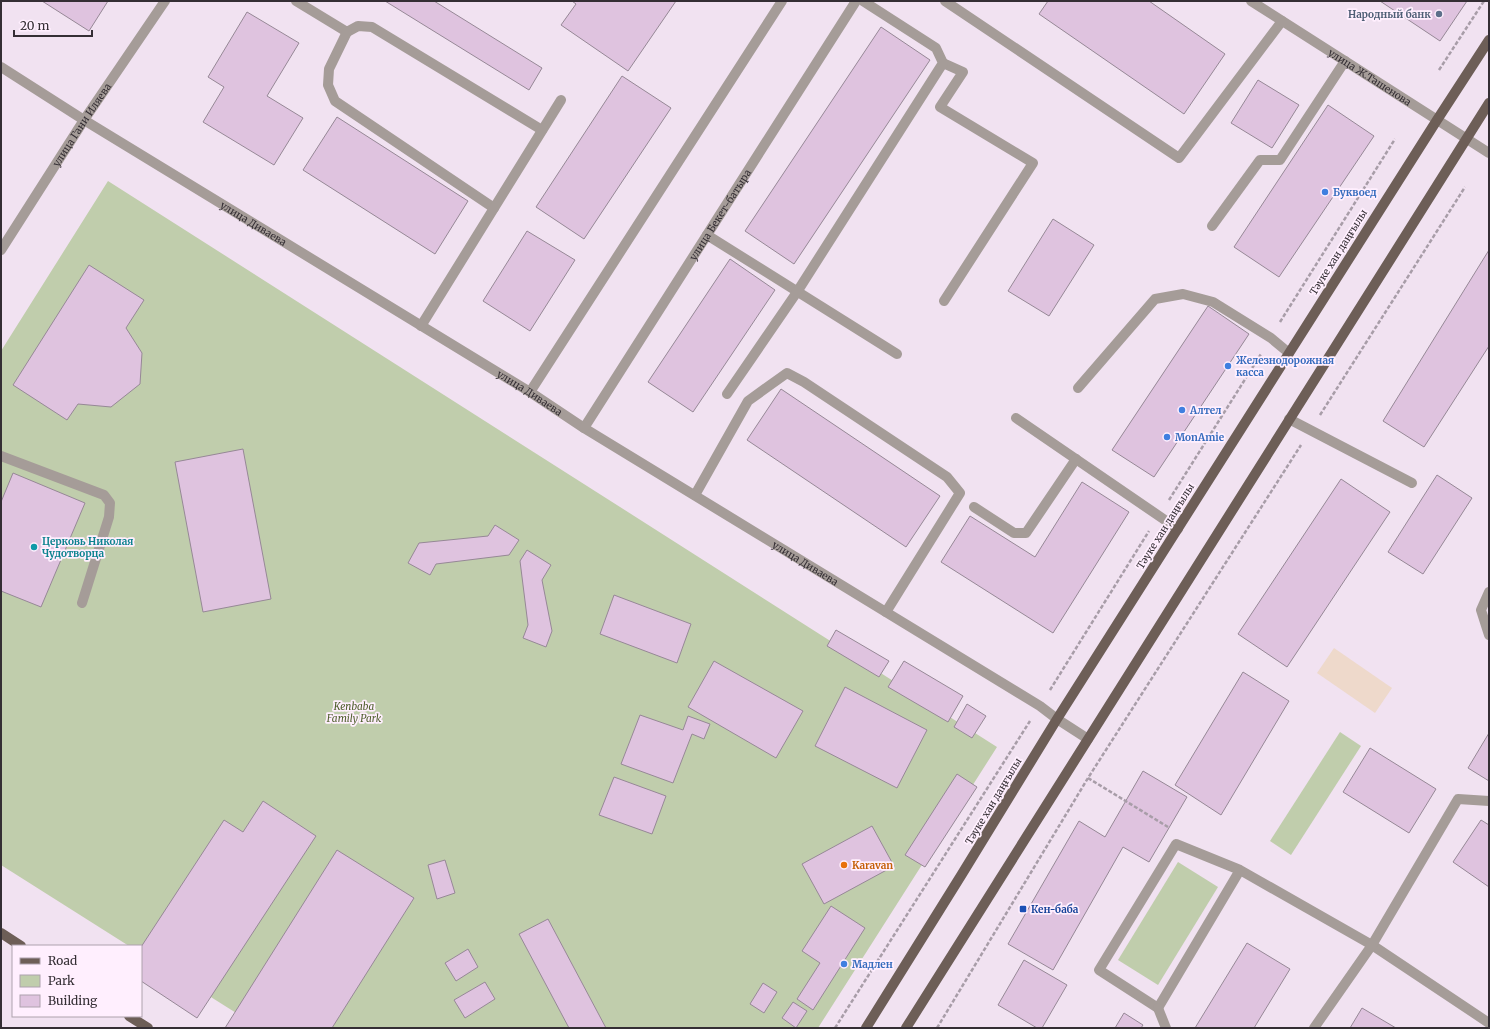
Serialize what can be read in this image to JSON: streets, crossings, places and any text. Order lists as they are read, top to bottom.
{
  "streets": {
    "main road": ["Тәуке хан даңғылы"],
    "street": [
      "улица Ж.Ташенова",
      "улица Гани Иляева",
      "улица Бекет-батыра",
      "улица Диваева"
    ]
  },
  "crossings": [
    ["улица Ж.Ташенова", "Тәуке хан даңғылы"],
    ["улица Гани Иляева", "улица Диваева"],
    ["улица Бекет-батыра", "улица Диваева"],
    ["улица Диваева", "Тәуке хан даңғылы"]
  ],
  "parks": ["Kenbaba Family Park"],
  "places": {
    "other": [
      "Народный банк",
      "Буквоед",
      "Железнодорожная касса",
      "Алтел",
      "MonAmie",
      "Церковь Николая Чудотворца",
      "Karavan",
      "Мадлен"
    ],
    "transit": ["Кен-баба"]
  },
  "legend": ["Road", "Park", "Building"],
  "scale_bar": "20 m"
}
